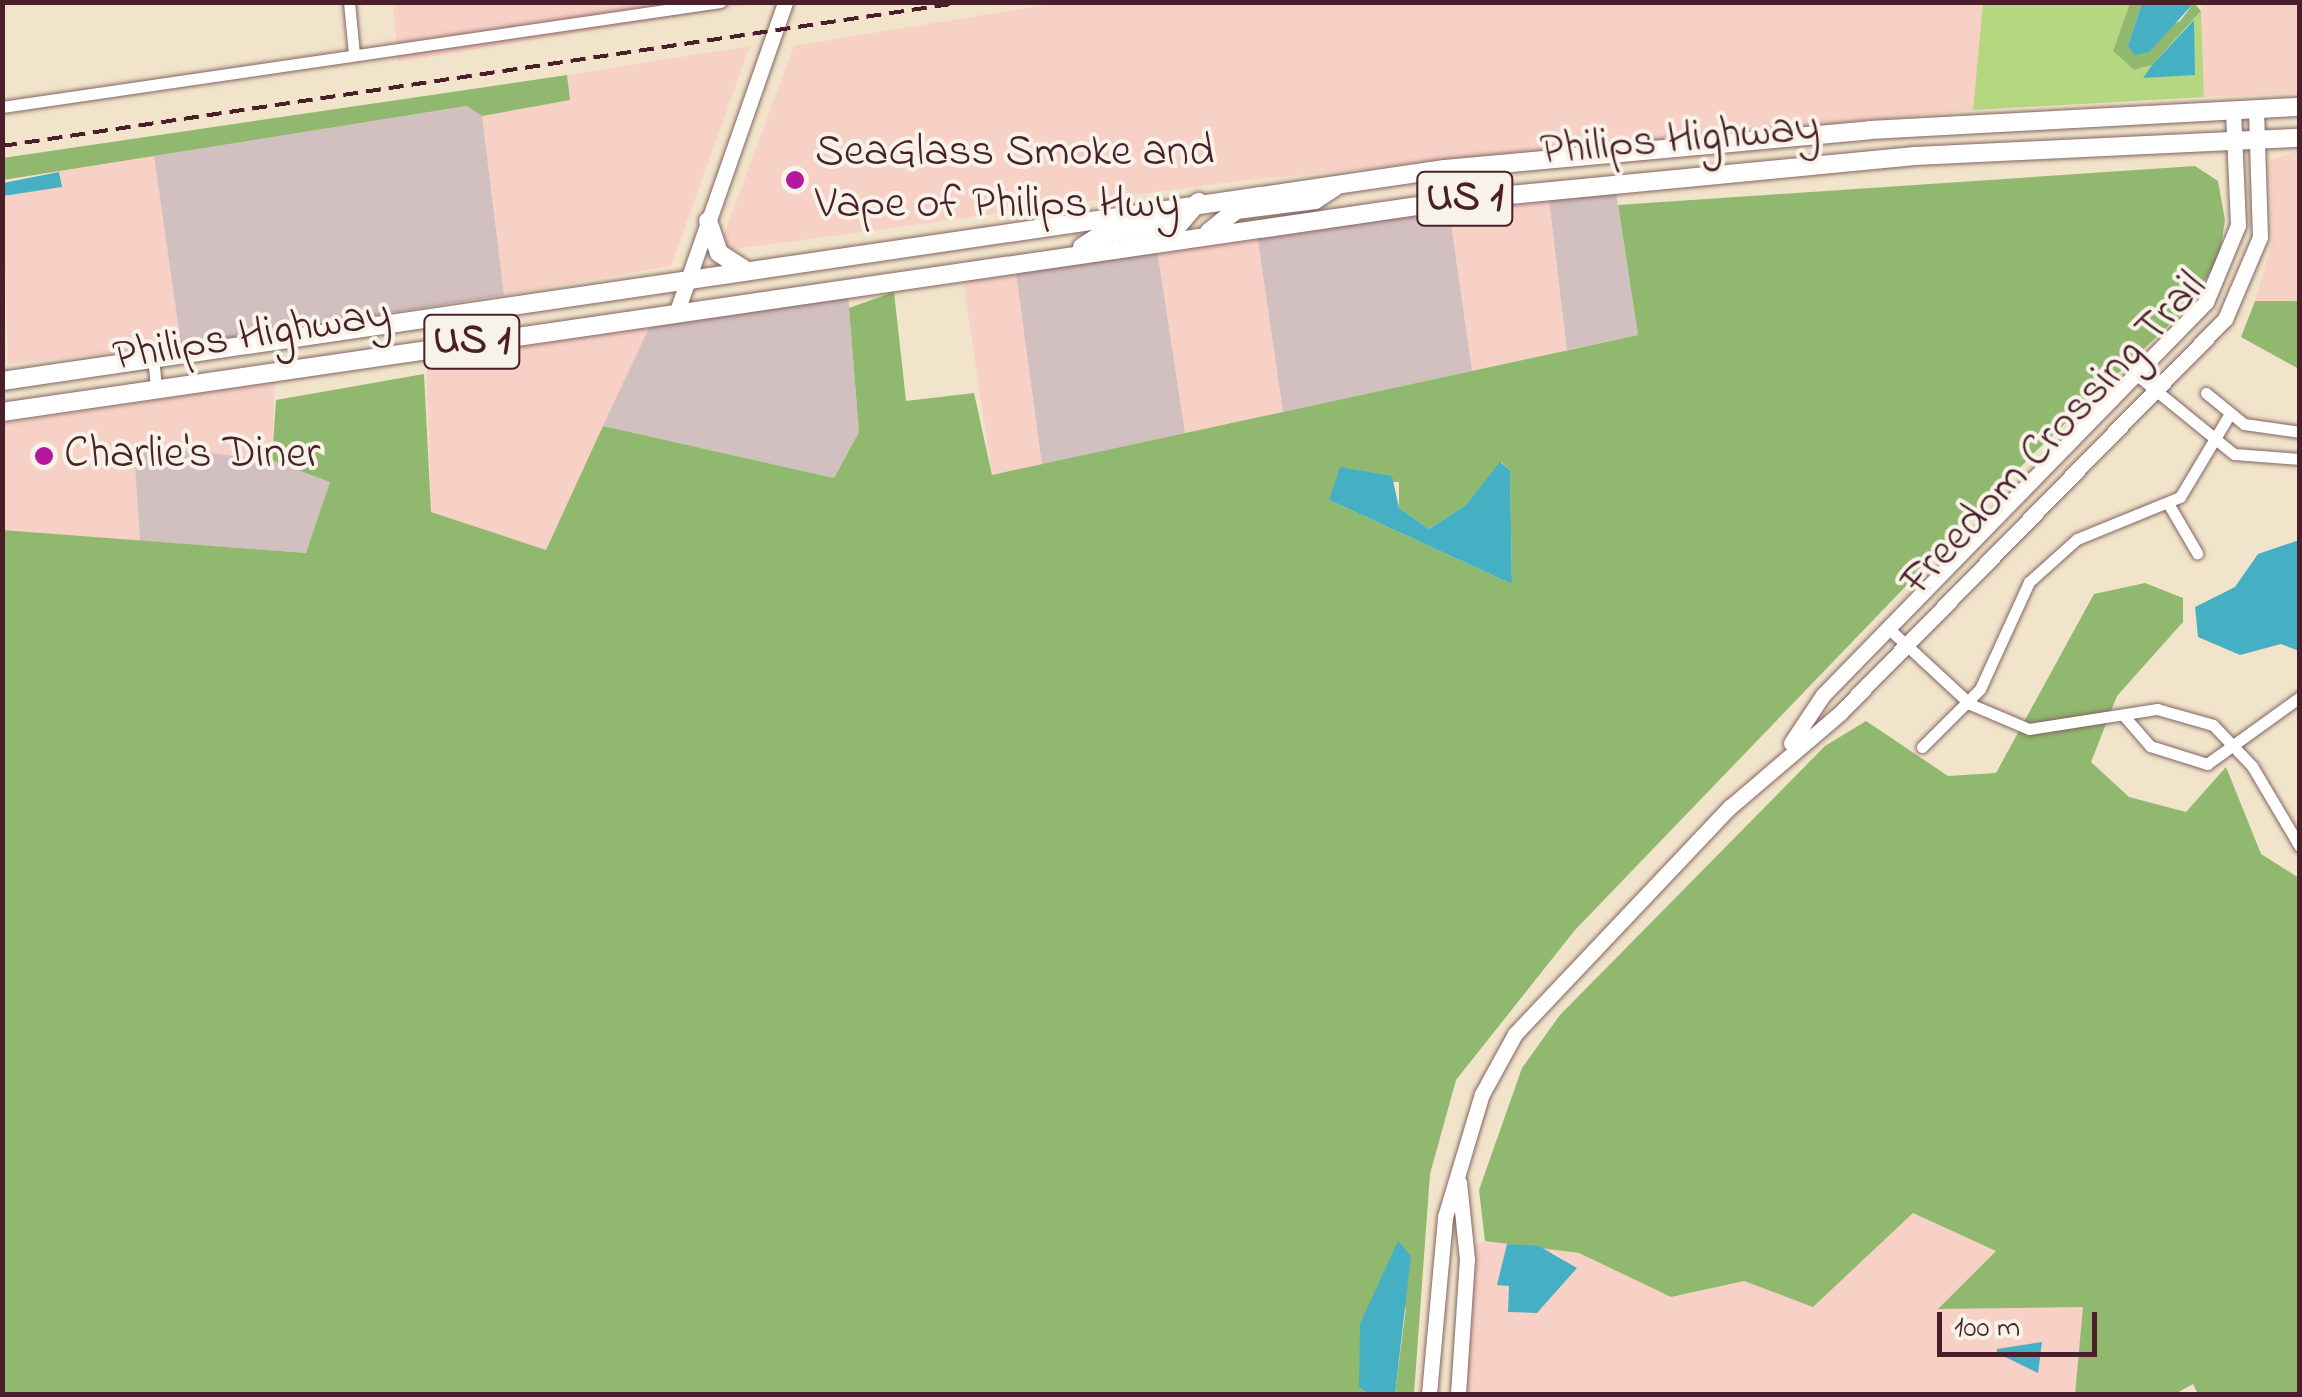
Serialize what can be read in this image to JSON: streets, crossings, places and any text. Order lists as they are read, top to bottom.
{
  "streets": {
    "main road": ["Philips Highway", "US 1"],
    "street": ["Freedom Crossing Trail"]
  },
  "crossings": [
    ["Philips Highway", "Freedom Crossing Trail"]
  ],
  "places": ["SeaGlass Smoke and Vape of Philips Hwy", "Charlie's Diner"],
  "scale_bar": "100 m"
}
